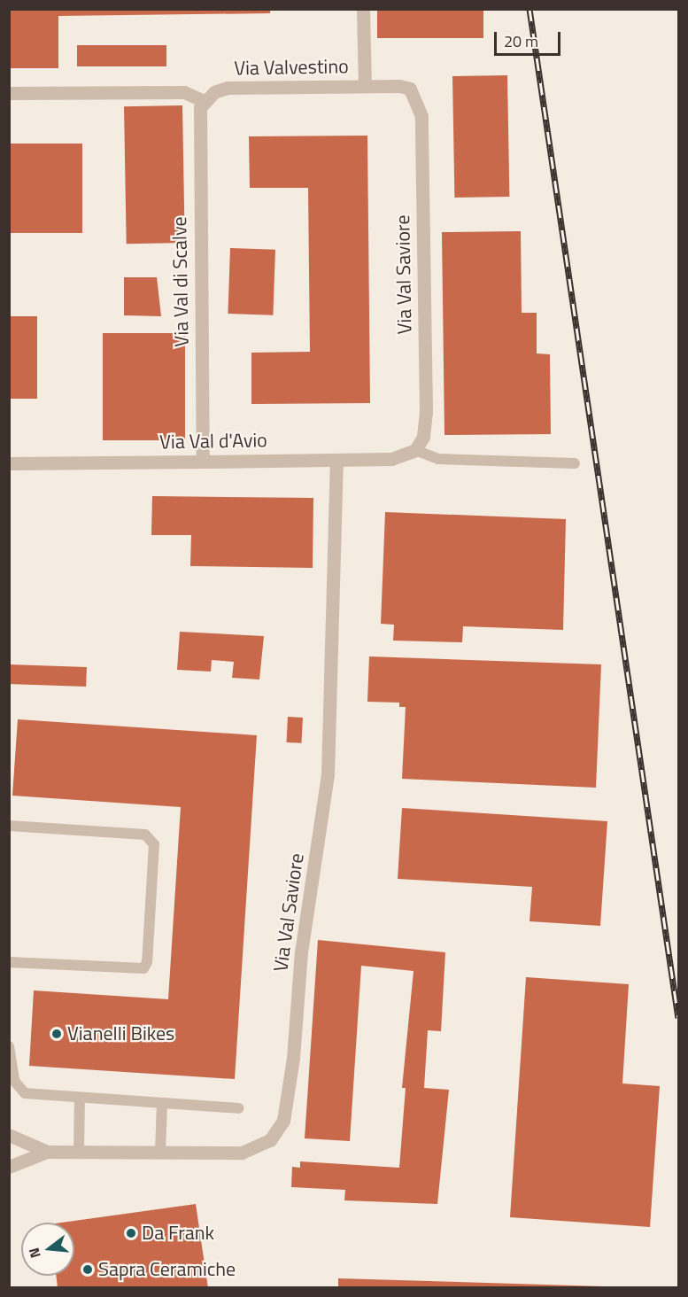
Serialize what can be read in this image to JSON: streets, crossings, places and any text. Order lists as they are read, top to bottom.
{
  "streets": {
    "street": [
      "Via Valvestino",
      "Via Val Saviore",
      "Via Val di Scalve",
      "Via Val d'Avio"
    ]
  },
  "crossings": [
    ["Via Valvestino", "Via Val Saviore"],
    ["Via Valvestino", "Via Val di Scalve"],
    ["Via Val Saviore", "Via Val d'Avio"],
    ["Via Val di Scalve", "Via Val d'Avio"]
  ],
  "places": ["Vianelli Bikes", "Da Frank", "Sapra Ceramiche"],
  "scale_bar": "20 m",
  "north": "left"
}
